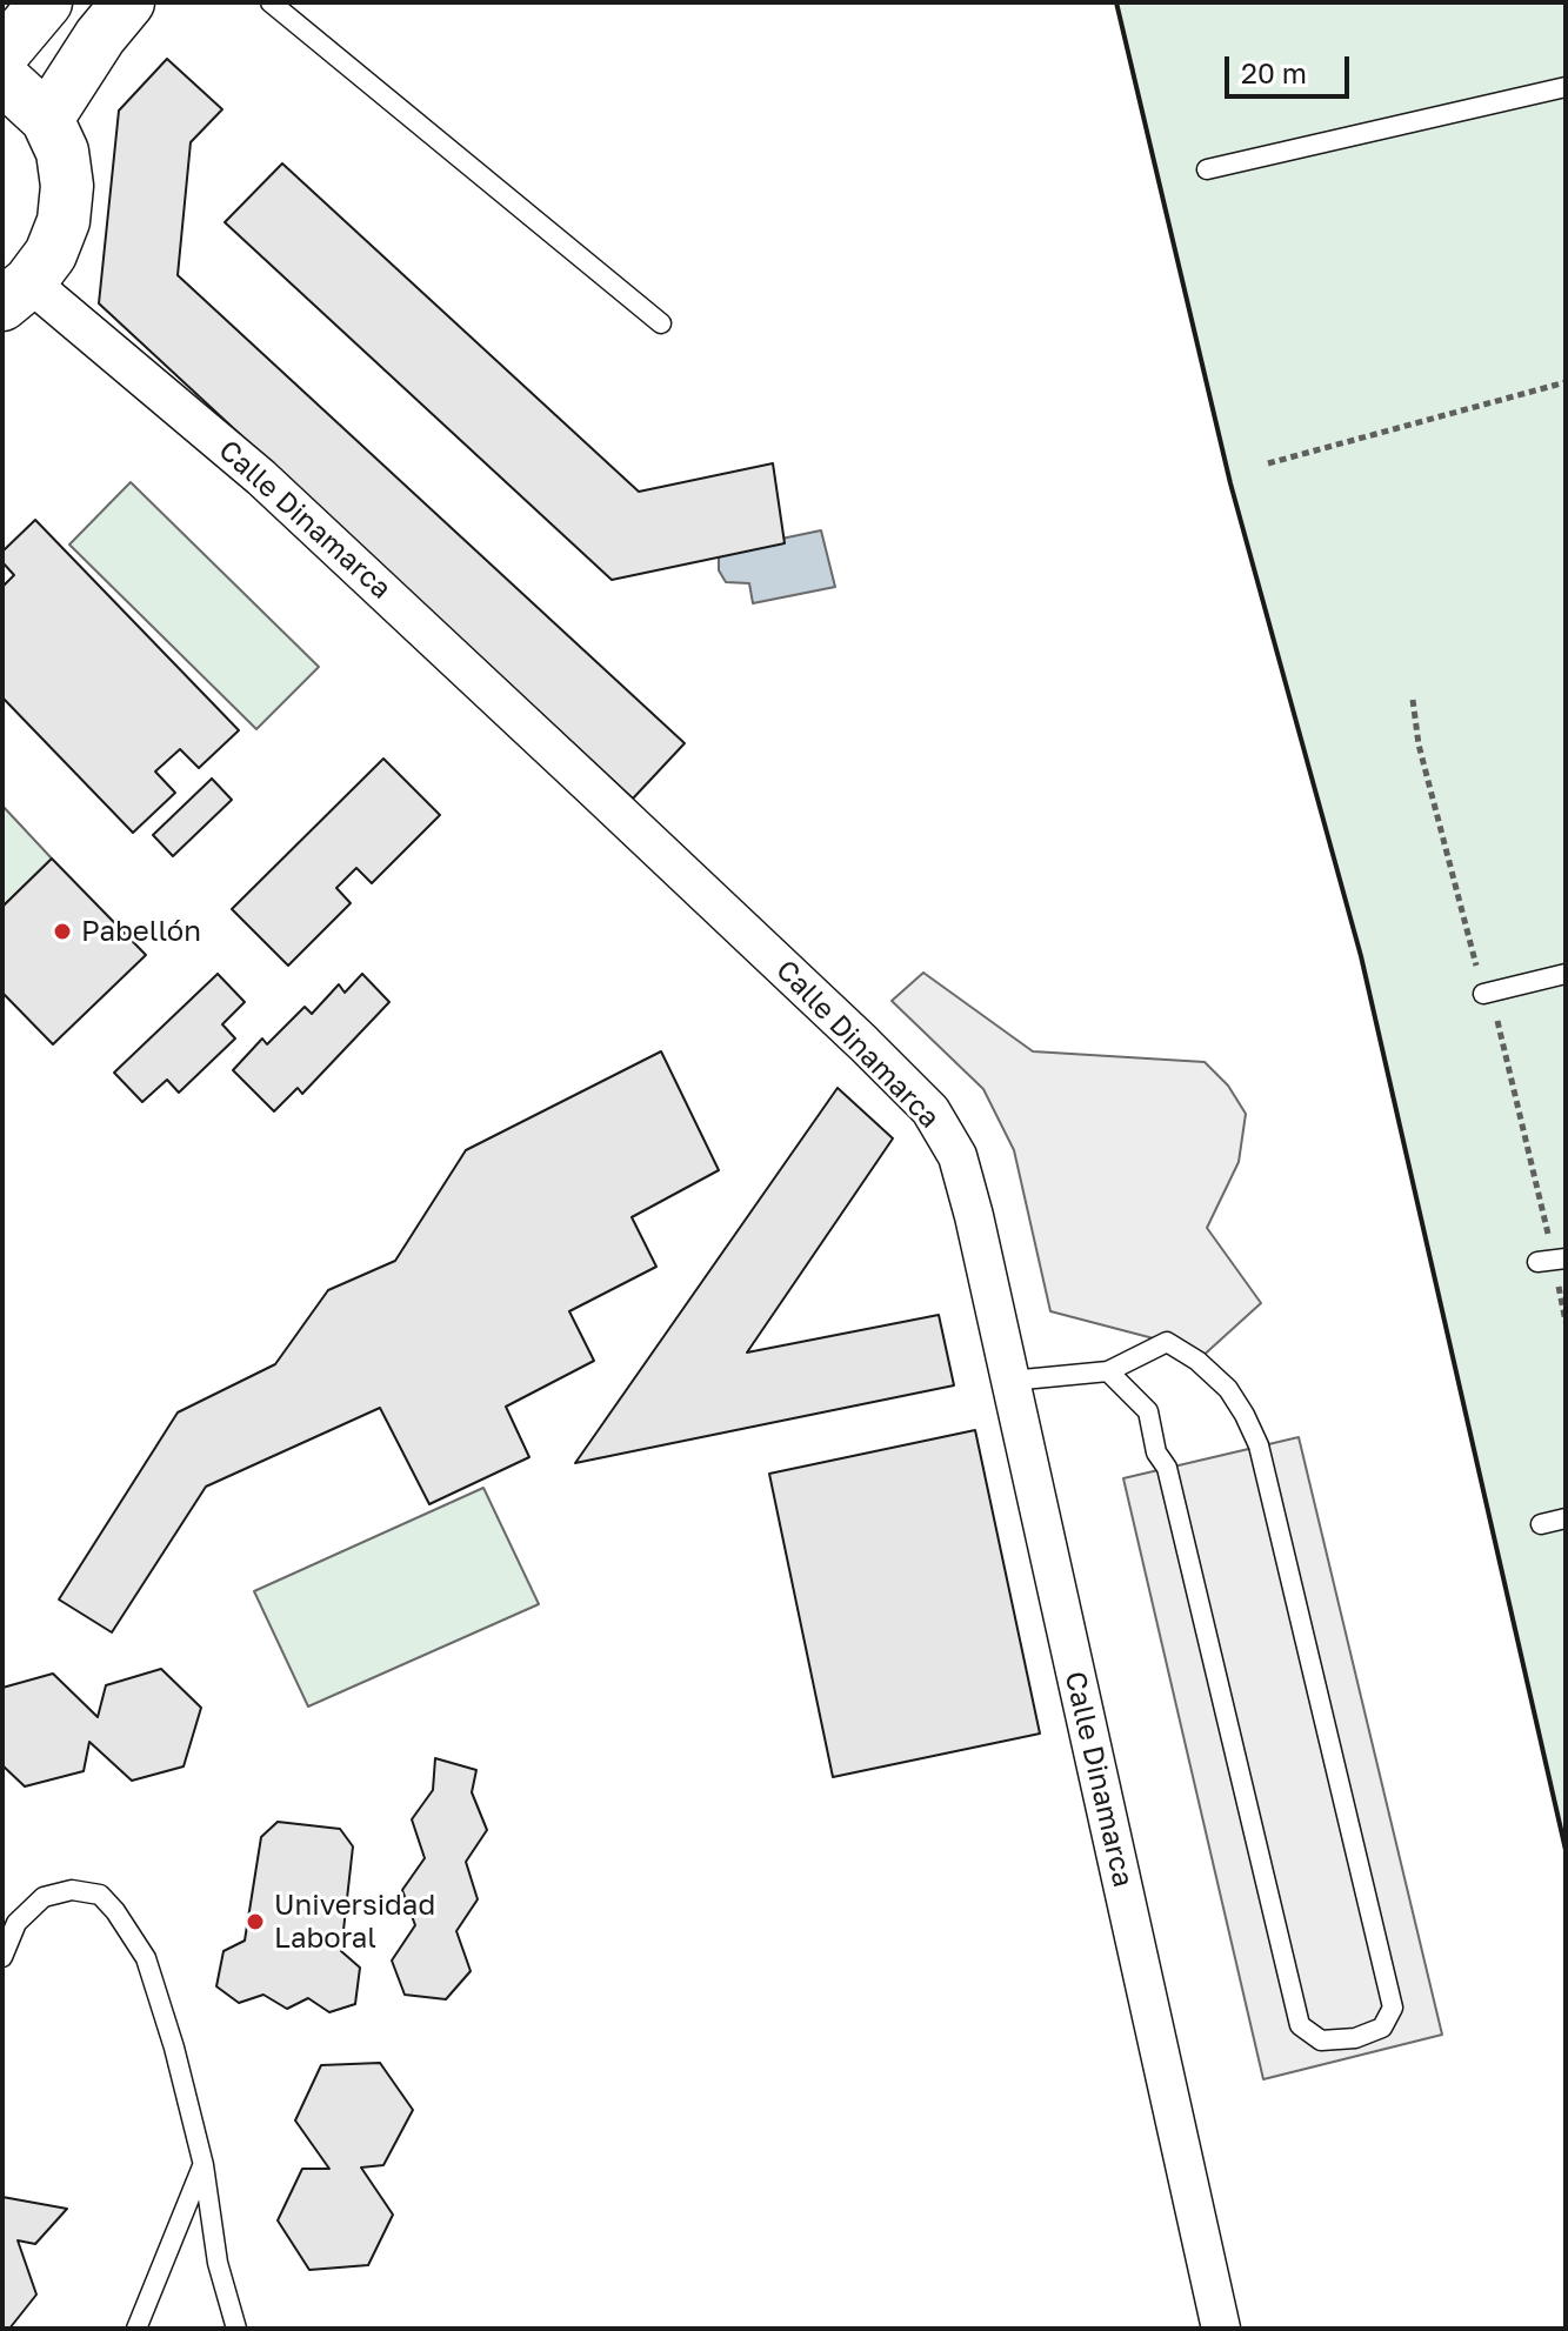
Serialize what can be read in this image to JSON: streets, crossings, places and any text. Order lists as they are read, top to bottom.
{
  "streets": {
    "street": ["Calle Dinamarca"]
  },
  "places": ["Pabellón", "Universidad Laboral"],
  "scale_bar": "20 m"
}
